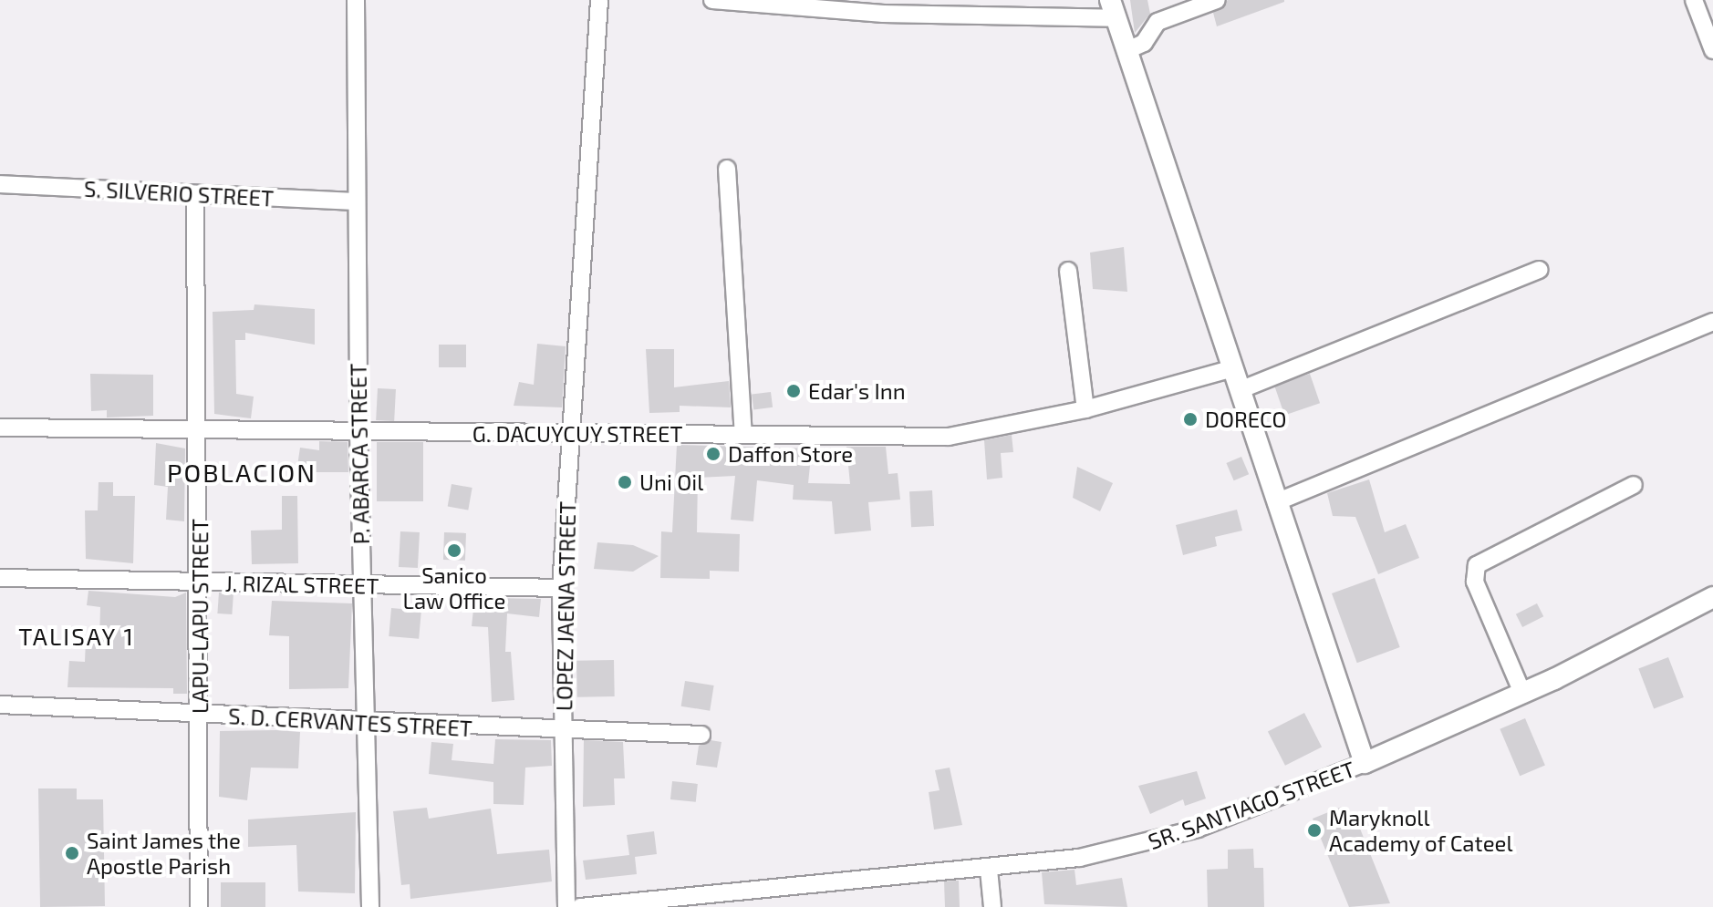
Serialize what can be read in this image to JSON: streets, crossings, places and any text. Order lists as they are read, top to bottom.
{
  "streets": {
    "street": [
      "S. SILVERIO STREET",
      "G. DACUYCUY STREET",
      "P. ABARCA STREET",
      "J. RIZAL STREET",
      "LOPEZ JAENA STREET",
      "LAPU-LAPU STREET",
      "S. D. CERVANTES STREET",
      "SR. SANTIAGO STREET"
    ]
  },
  "crossings": [
    ["S. SILVERIO STREET", "P. ABARCA STREET"],
    ["S. SILVERIO STREET", "LAPU-LAPU STREET"],
    ["G. DACUYCUY STREET", "P. ABARCA STREET"],
    ["G. DACUYCUY STREET", "LOPEZ JAENA STREET"],
    ["G. DACUYCUY STREET", "LAPU-LAPU STREET"],
    ["P. ABARCA STREET", "J. RIZAL STREET"],
    ["P. ABARCA STREET", "S. D. CERVANTES STREET"],
    ["J. RIZAL STREET", "LOPEZ JAENA STREET"],
    ["J. RIZAL STREET", "LAPU-LAPU STREET"],
    ["LOPEZ JAENA STREET", "S. D. CERVANTES STREET"],
    ["LAPU-LAPU STREET", "S. D. CERVANTES STREET"]
  ],
  "districts": ["POBLACION", "TALISAY 1"],
  "places": [
    "Edar's Inn",
    "DORECO",
    "Daffon Store",
    "Uni Oil",
    "Sanico Law Office",
    "Maryknoll Academy of Cateel",
    "Saint James the Apostle Parish"
  ]
}
